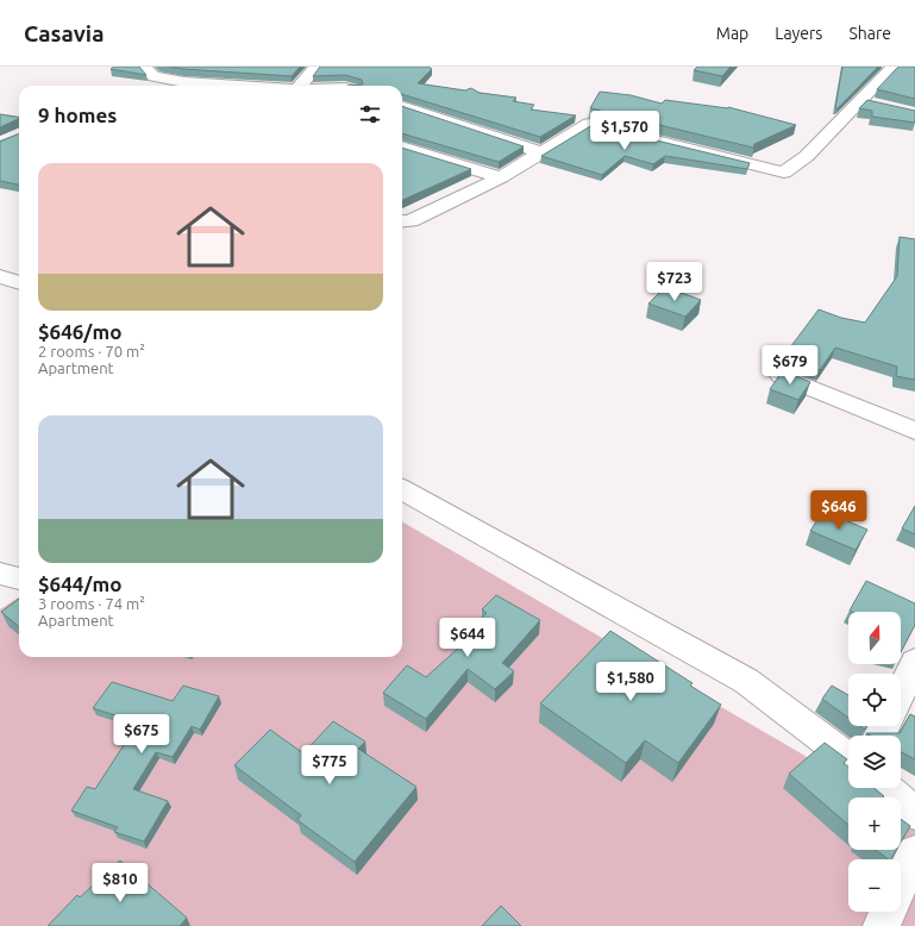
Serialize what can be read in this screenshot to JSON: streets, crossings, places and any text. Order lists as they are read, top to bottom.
{
  "north": "top",
  "page": {
    "header": "Casavia",
    "nav": ["Map", "Layers", "Share"],
    "heading": "9 homes",
    "price": [
      "$1,570",
      "$723",
      "$679",
      "$646",
      "$644",
      "$1,580",
      "$675",
      "$775",
      "$810"
    ],
    "list": [
      {
        "name": "$646/mo",
        "note": "2 rooms · 70 m² · Apartment"
      },
      {
        "name": "$644/mo",
        "note": "3 rooms · 74 m² · Apartment"
      }
    ],
    "map_buttons": ["+", "−"]
  }
}
